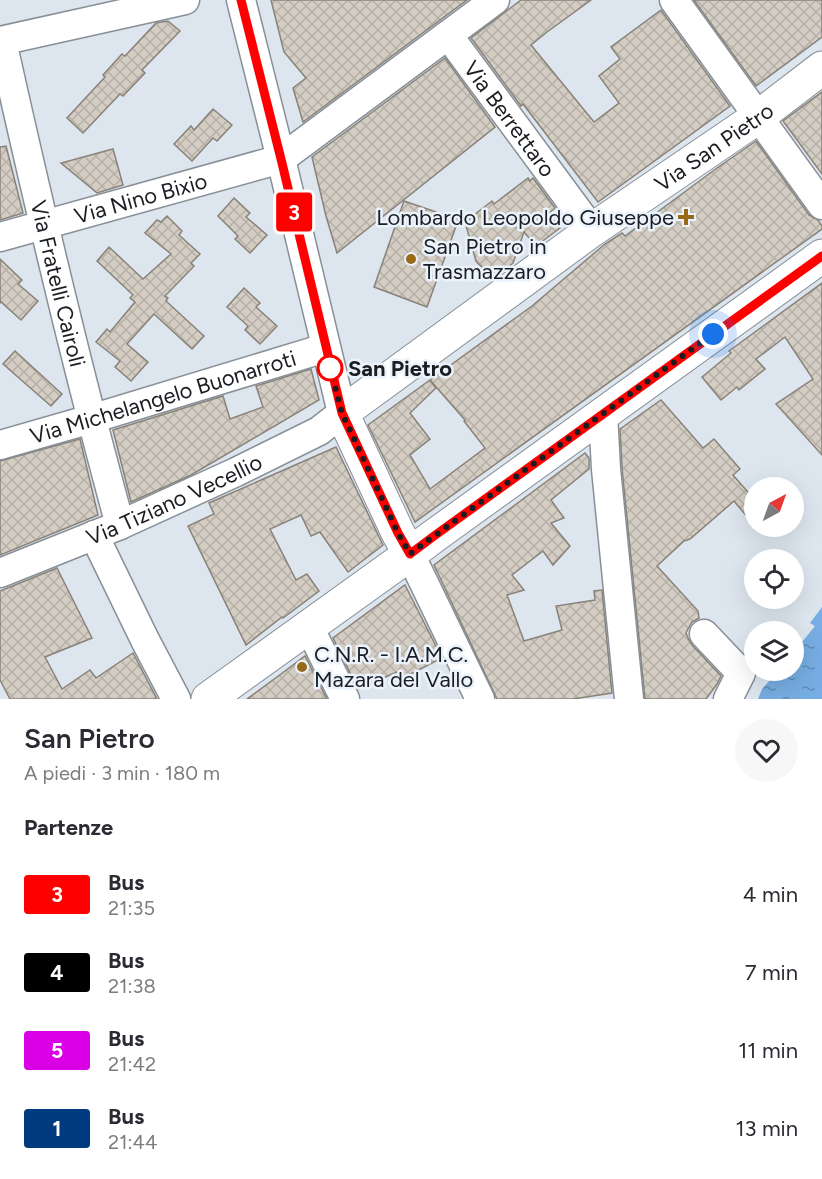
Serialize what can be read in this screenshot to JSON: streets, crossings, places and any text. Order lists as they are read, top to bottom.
{
  "streets": {
    "main road": ["Via San Pietro"],
    "street": [
      "Via Berrettaro",
      "Via Nino Bixio",
      "Via Fratelli Cairoli",
      "Via Michelangelo Buonarroti",
      "Via Tiziano Vecellio"
    ]
  },
  "crossings": [
    ["Via Berrettaro", "Via San Pietro"],
    ["Via San Pietro", "Via Tiziano Vecellio"],
    ["Via Nino Bixio", "Via Fratelli Cairoli"],
    ["Via Fratelli Cairoli", "Via Michelangelo Buonarroti"],
    ["Via Fratelli Cairoli", "Via Tiziano Vecellio"]
  ],
  "places": {
    "health": ["Lombardo Leopoldo Giuseppe"],
    "other": ["San Pietro in Trasmazzaro", "San Pietro", "C.N.R. - I.A.M.C. Mazara del Vallo"]
  },
  "lines": ["bus line 3"],
  "north": "top right",
  "page": {
    "on_map": "3",
    "heading": [
      ["San Pietro", "A piedi · 3 min · 180 m"],
      "Partenze"
    ],
    "list": [
      {
        "mark": "3",
        "name": "Bus",
        "note": "21:35",
        "value": "4 min"
      },
      {
        "mark": "4",
        "name": "Bus",
        "note": "21:38",
        "value": "7 min"
      },
      {
        "mark": "5",
        "name": "Bus",
        "note": "21:42",
        "value": "11 min"
      },
      {
        "mark": "1",
        "name": "Bus",
        "note": "21:44",
        "value": "13 min"
      }
    ]
  }
}
